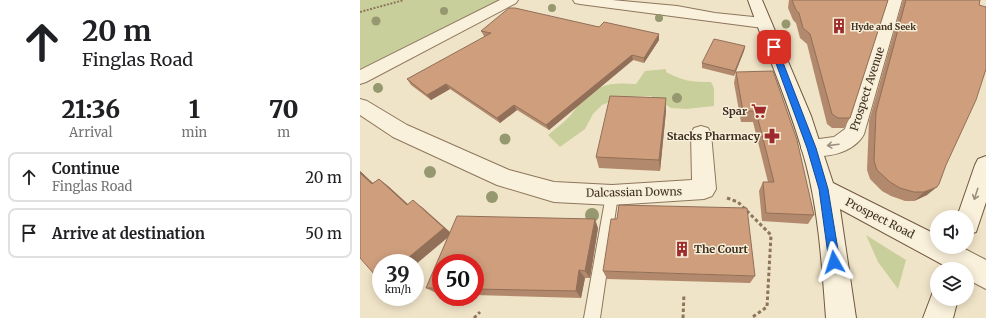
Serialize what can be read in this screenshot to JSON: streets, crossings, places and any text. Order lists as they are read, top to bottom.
{
  "streets": {
    "street": ["Prospect Avenue", "Dalcassian Downs", "Prospect Road"]
  },
  "places": {
    "building": ["Hyde and Seek", "The Court"],
    "supermarket": ["Spar"],
    "pharmacy": ["Stacks Pharmacy"]
  },
  "page": {
    "turn": ["20 m", "Finglas Road"],
    "eta": [
      "21:36",
      "Arrival",
      "1",
      "min",
      "70",
      "m"
    ],
    "list": [
      {
        "name": "Continue",
        "note": "Finglas Road",
        "value": "20 m"
      },
      {
        "name": "Arrive at destination",
        "value": "50 m"
      }
    ],
    "speed": "39 km/h",
    "limit": "50"
  }
}
